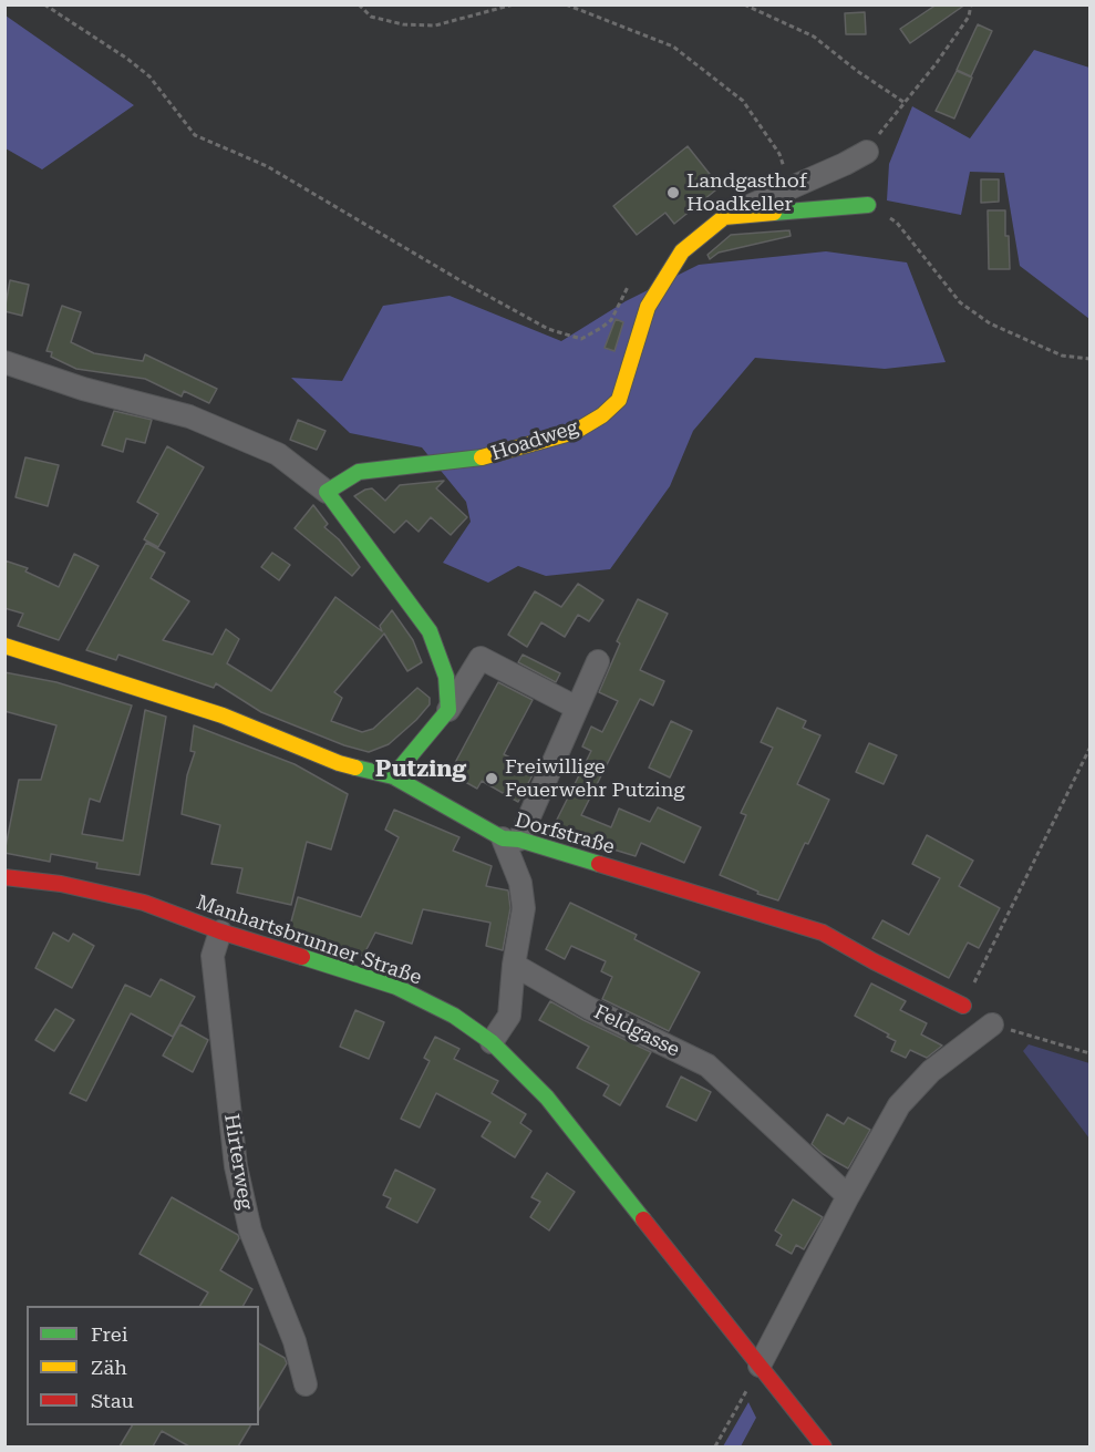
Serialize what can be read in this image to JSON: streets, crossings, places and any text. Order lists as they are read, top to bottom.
{
  "streets": {
    "street": [
      "Hoadweg",
      "Dorfstraße",
      "Manhartsbrunner Straße",
      "Feldgasse",
      "Hirterweg"
    ]
  },
  "crossings": [
    ["Manhartsbrunner Straße", "Hirterweg"]
  ],
  "districts": ["Putzing"],
  "places": ["Landgasthof Hoadkeller", "Freiwillige Feuerwehr Putzing"],
  "legend": ["Frei", "Zäh", "Stau"]
}
